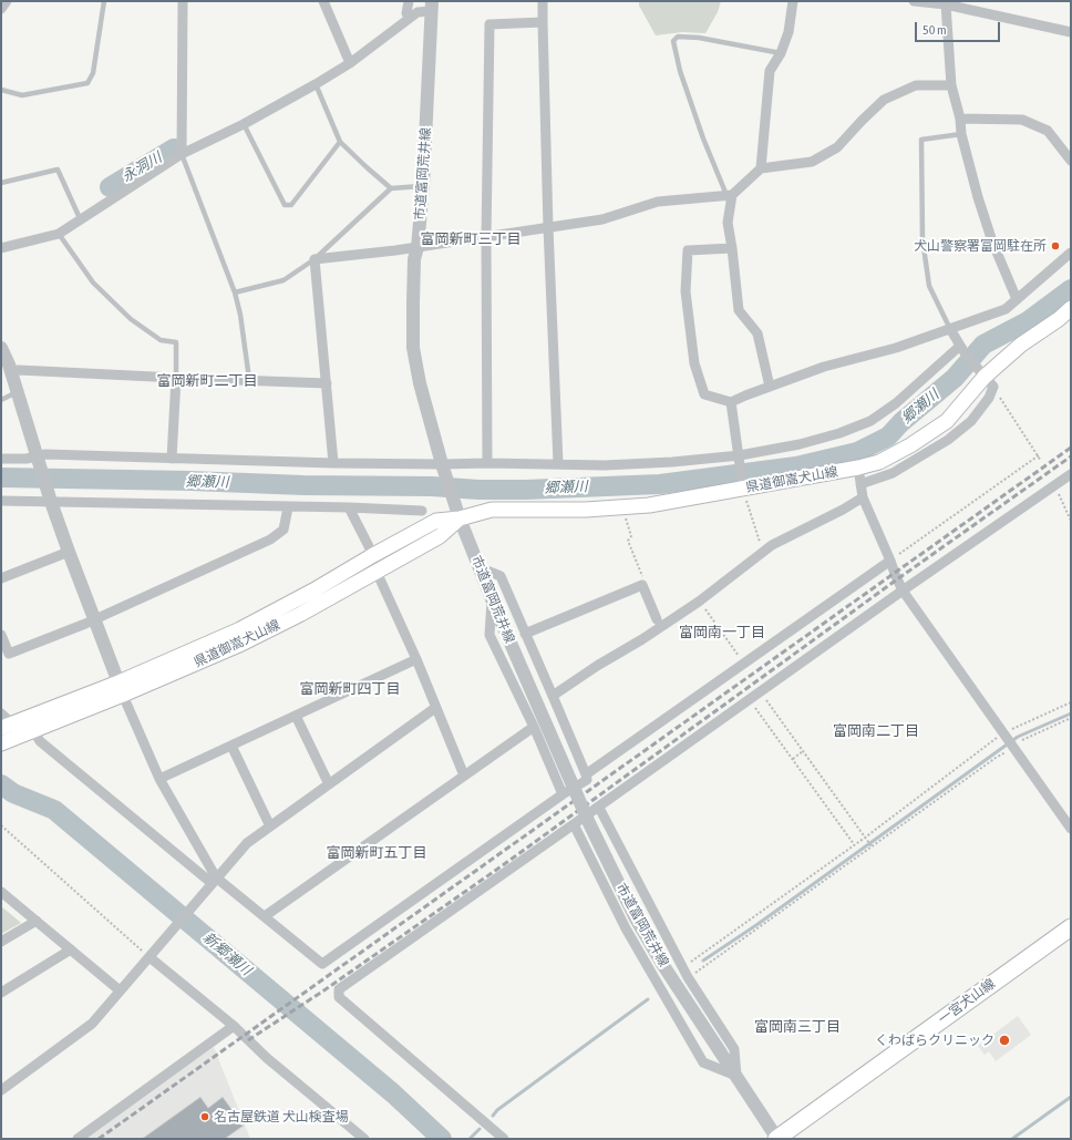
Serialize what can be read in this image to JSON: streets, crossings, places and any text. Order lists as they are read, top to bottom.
{
  "streets": {
    "main road": ["県道御嵩犬山線", "一宮犬山線"],
    "street": ["市道富岡荒井線"]
  },
  "crossings": [
    ["市道富岡荒井線", "県道御嵩犬山線"],
    ["市道富岡荒井線", "一宮犬山線"]
  ],
  "districts": [
    "富岡新町三丁目",
    "富岡新町二丁目",
    "富岡南一丁目",
    "富岡新町四丁目",
    "富岡南二丁目",
    "富岡新町五丁目",
    "富岡南三丁目"
  ],
  "water": ["永洞川", "郷瀬川", "新郷瀬川"],
  "places": ["犬山警察署富岡駐在所", "くわばらクリニック", "名古屋鉄道 犬山検査場"],
  "scale_bar": "50 m"
}
